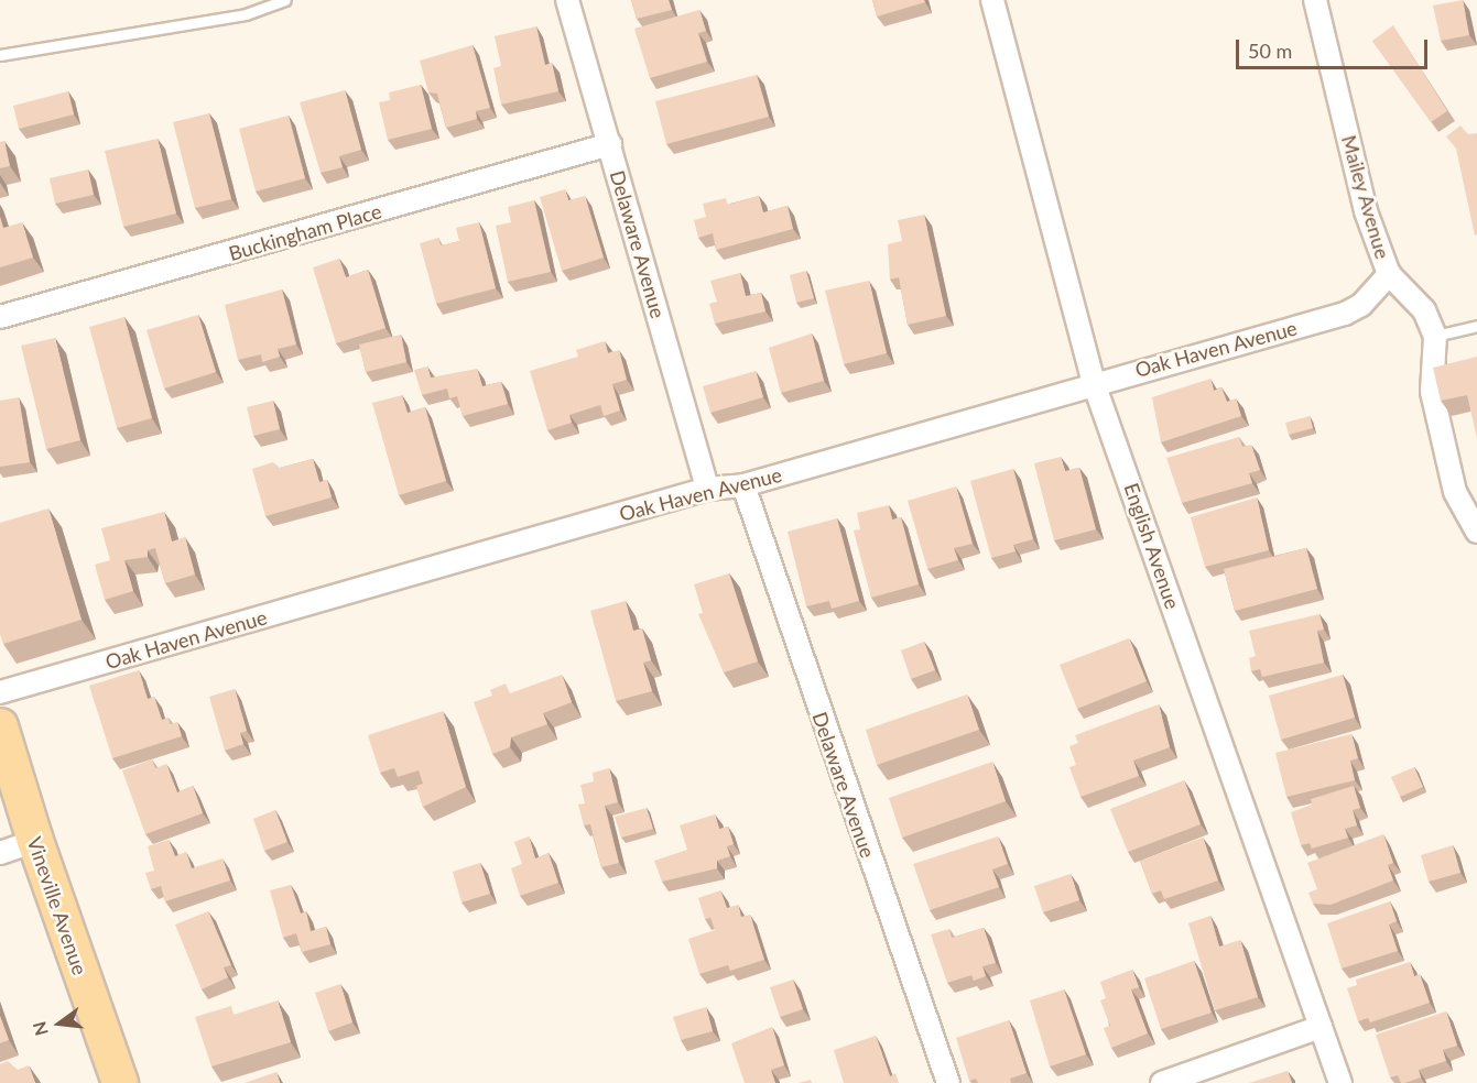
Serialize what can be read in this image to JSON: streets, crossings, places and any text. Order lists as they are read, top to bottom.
{
  "streets": {
    "main road": ["Vineville Avenue"],
    "street": [
      "Mailey Avenue",
      "Buckingham Place",
      "Delaware Avenue",
      "Oak Haven Avenue",
      "English Avenue"
    ]
  },
  "crossings": [
    ["Mailey Avenue", "Oak Haven Avenue"],
    ["Buckingham Place", "Delaware Avenue"],
    ["Delaware Avenue", "Oak Haven Avenue"],
    ["Oak Haven Avenue", "English Avenue"]
  ],
  "scale_bar": "50 m",
  "north": "left"
}
